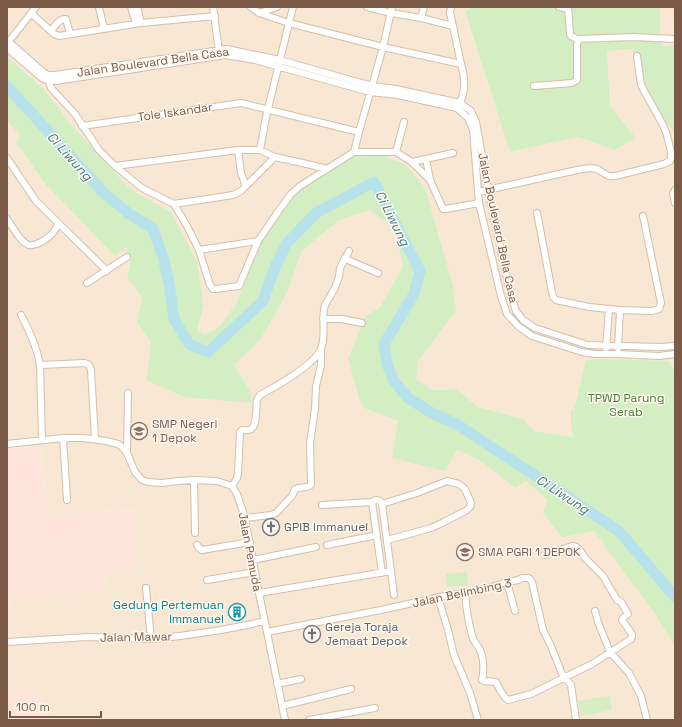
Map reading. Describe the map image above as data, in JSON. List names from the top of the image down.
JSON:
{
  "streets": {
    "street": [
      "Jalan Boulevard Bella Casa",
      "Tole Iskandar",
      "Jalan Pemuda",
      "Jalan Belimbing 3",
      "Jalan Mawar"
    ]
  },
  "crossings": [
    ["Jalan Pemuda", "Jalan Belimbing 3"],
    ["Jalan Pemuda", "Jalan Mawar"]
  ],
  "water": ["Ci Liwung"],
  "parks": ["TPWD Parung Serab"],
  "places": {
    "school or university": ["SMP Negeri 1 Depok", "SMA PGRI 1 DEPOK"],
    "church": ["GPIB Immanuel", "Gereja Toraja Jemaat Depok"],
    "building": ["Gedung Pertemuan Immanuel"]
  },
  "scale_bar": "100 m"
}
